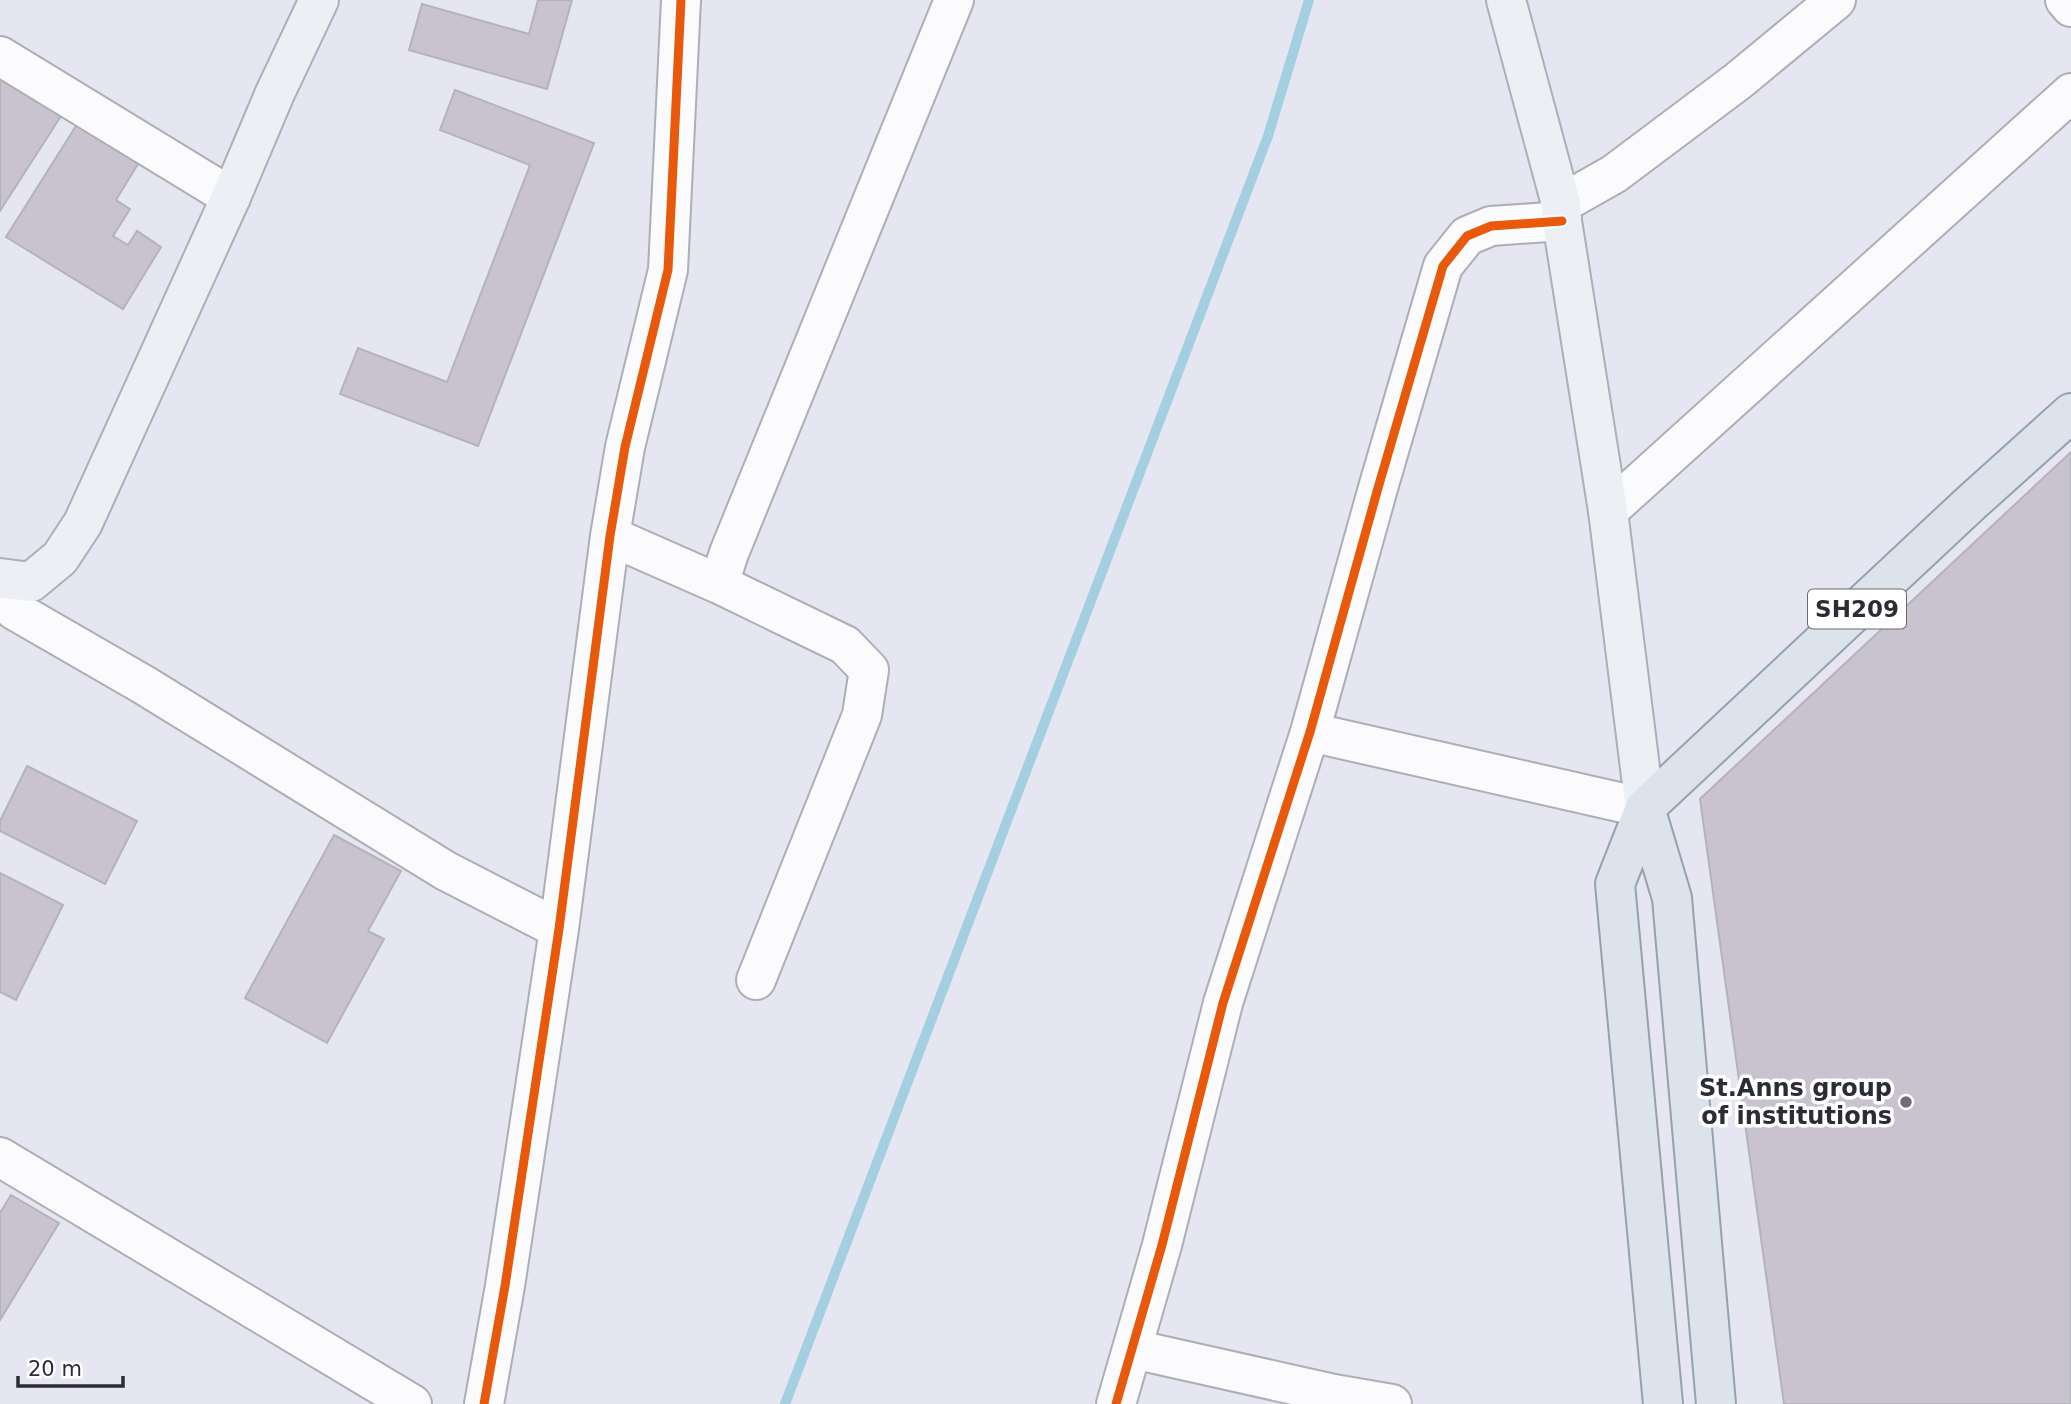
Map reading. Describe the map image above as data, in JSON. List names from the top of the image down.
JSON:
{
  "streets": {
    "main road": ["SH209"]
  },
  "places": ["St.Anns group of institutions"],
  "scale_bar": "20 m"
}
